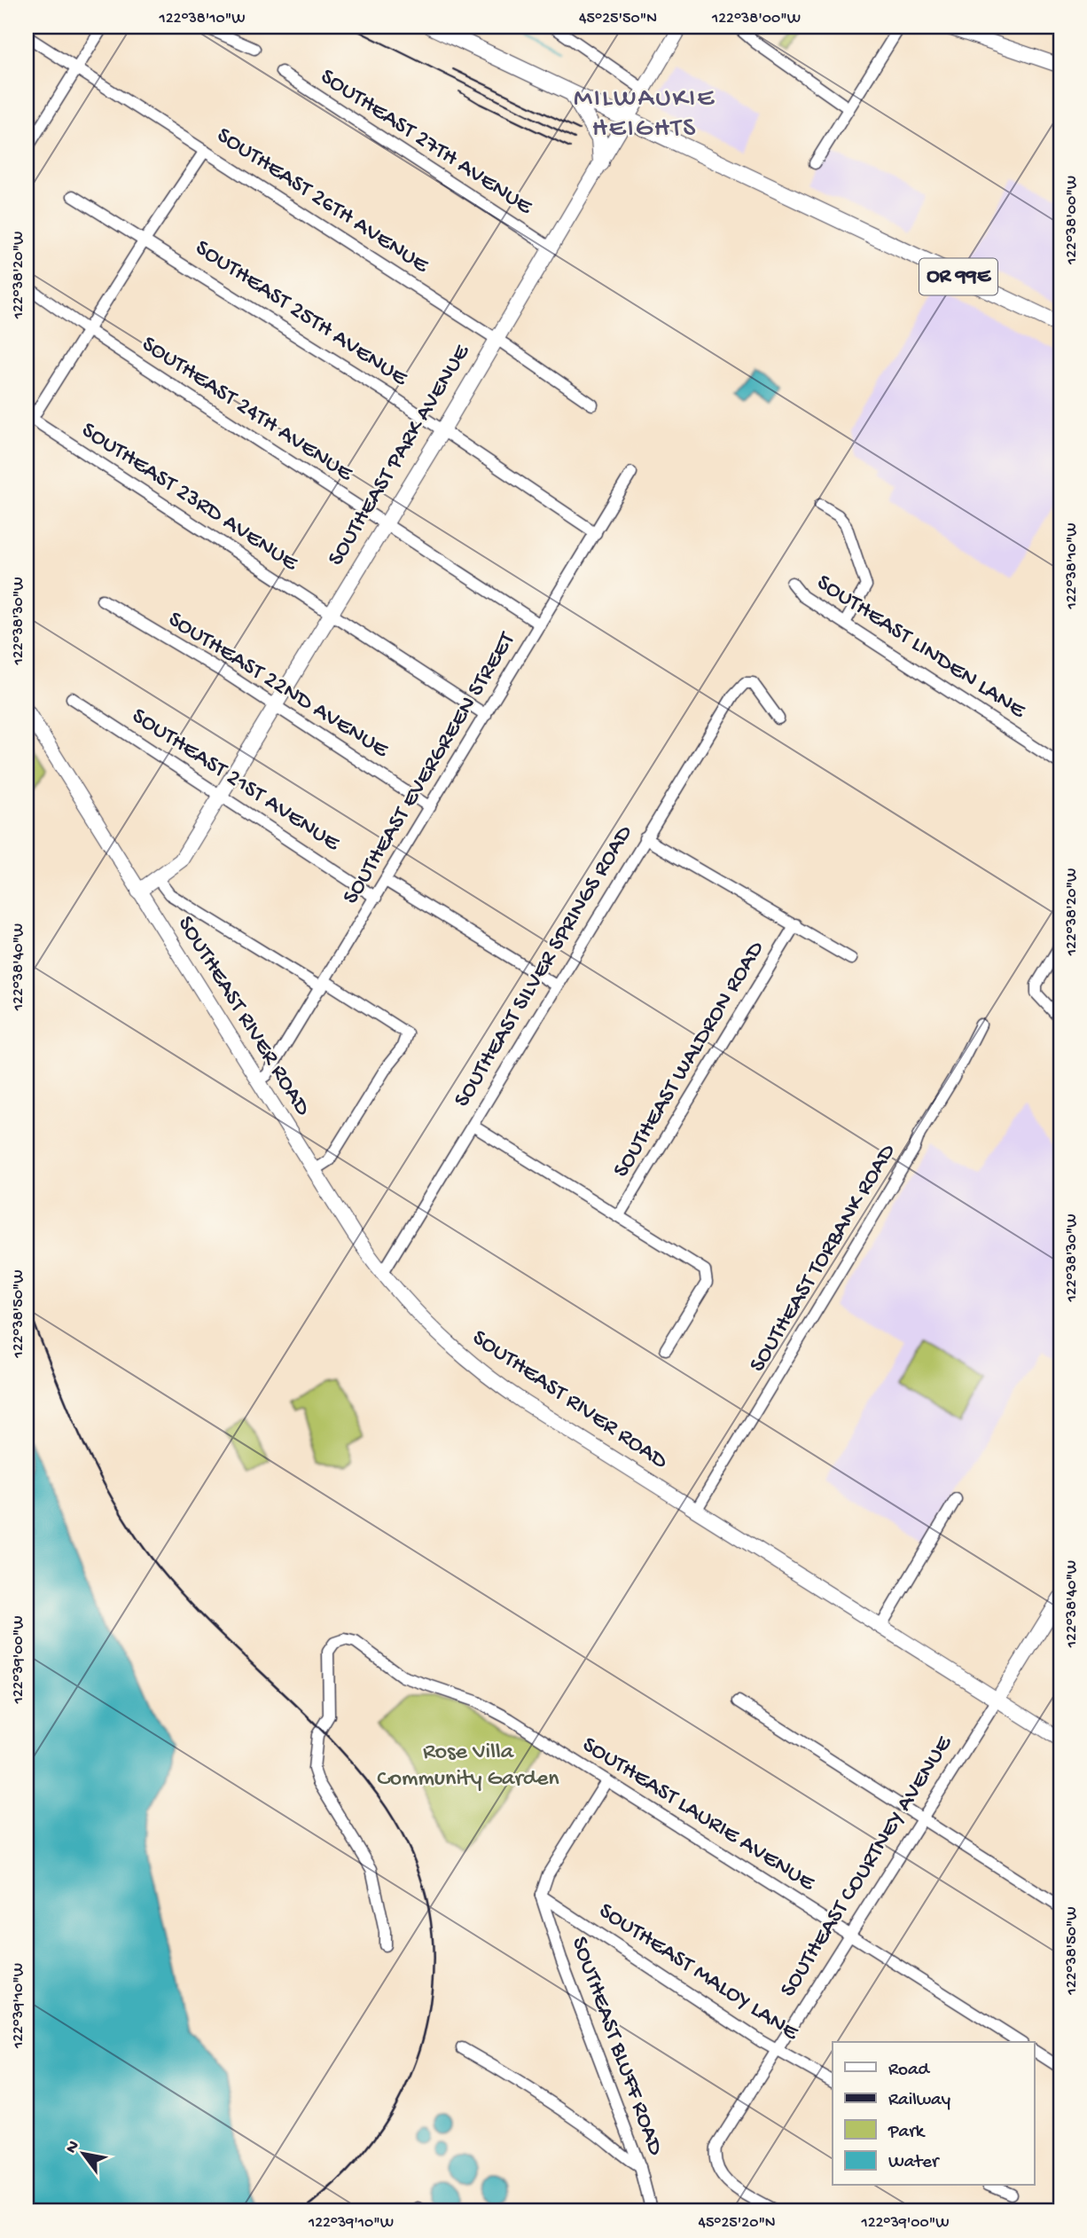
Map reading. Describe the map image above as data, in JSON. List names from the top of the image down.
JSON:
{
  "streets": {
    "main road": ["OR 99E"],
    "street": [
      "SOUTHEAST 27TH AVENUE",
      "SOUTHEAST 26TH AVENUE",
      "SOUTHEAST 25TH AVENUE",
      "SOUTHEAST 24TH AVENUE",
      "SOUTHEAST PARK AVENUE",
      "SOUTHEAST 23RD AVENUE",
      "SOUTHEAST LINDEN LANE",
      "SOUTHEAST 22ND AVENUE",
      "SOUTHEAST EVERGREEN STREET",
      "SOUTHEAST 21ST AVENUE",
      "SOUTHEAST SILVER SPRINGS ROAD",
      "SOUTHEAST RIVER ROAD",
      "SOUTHEAST WALDRON ROAD",
      "SOUTHEAST TORBANK ROAD",
      "SOUTHEAST LAURIE AVENUE",
      "SOUTHEAST COURTNEY AVENUE",
      "SOUTHEAST MALOY LANE",
      "SOUTHEAST BLUFF ROAD"
    ]
  },
  "crossings": [
    ["SOUTHEAST 27TH AVENUE", "SOUTHEAST PARK AVENUE"],
    ["SOUTHEAST 26TH AVENUE", "SOUTHEAST PARK AVENUE"],
    ["OR 99E", "SOUTHEAST PARK AVENUE"],
    ["SOUTHEAST 25TH AVENUE", "SOUTHEAST PARK AVENUE"],
    ["SOUTHEAST 25TH AVENUE", "SOUTHEAST EVERGREEN STREET"],
    ["SOUTHEAST 24TH AVENUE", "SOUTHEAST PARK AVENUE"],
    ["SOUTHEAST 24TH AVENUE", "SOUTHEAST EVERGREEN STREET"],
    ["SOUTHEAST PARK AVENUE", "SOUTHEAST 23RD AVENUE"],
    ["SOUTHEAST PARK AVENUE", "SOUTHEAST 22ND AVENUE"],
    ["SOUTHEAST PARK AVENUE", "SOUTHEAST 21ST AVENUE"],
    ["SOUTHEAST PARK AVENUE", "SOUTHEAST RIVER ROAD"],
    ["SOUTHEAST 23RD AVENUE", "SOUTHEAST EVERGREEN STREET"],
    ["SOUTHEAST 22ND AVENUE", "SOUTHEAST EVERGREEN STREET"],
    ["SOUTHEAST EVERGREEN STREET", "SOUTHEAST 21ST AVENUE"],
    ["SOUTHEAST EVERGREEN STREET", "SOUTHEAST RIVER ROAD"],
    ["SOUTHEAST SILVER SPRINGS ROAD", "SOUTHEAST RIVER ROAD"],
    ["SOUTHEAST RIVER ROAD", "SOUTHEAST TORBANK ROAD"],
    ["SOUTHEAST RIVER ROAD", "SOUTHEAST COURTNEY AVENUE"],
    ["SOUTHEAST LAURIE AVENUE", "SOUTHEAST COURTNEY AVENUE"],
    ["SOUTHEAST COURTNEY AVENUE", "SOUTHEAST MALOY LANE"],
    ["SOUTHEAST MALOY LANE", "SOUTHEAST BLUFF ROAD"]
  ],
  "districts": ["MILWAUKIE HEIGHTS"],
  "parks": ["Rose Villa Community Garden"],
  "legend": [
    "Road",
    "Railway",
    "Park",
    "Water"
  ],
  "north": "top left",
  "coordinates": [
    "122°38'10\"W",
    "45°25'50\"N",
    "122°38'00\"W",
    "122°38'20\"W",
    "122°38'30\"W",
    "122°38'40\"W",
    "122°38'50\"W",
    "122°39'00\"W",
    "122°39'10\"W",
    "45°25'20\"N"
  ]
}
